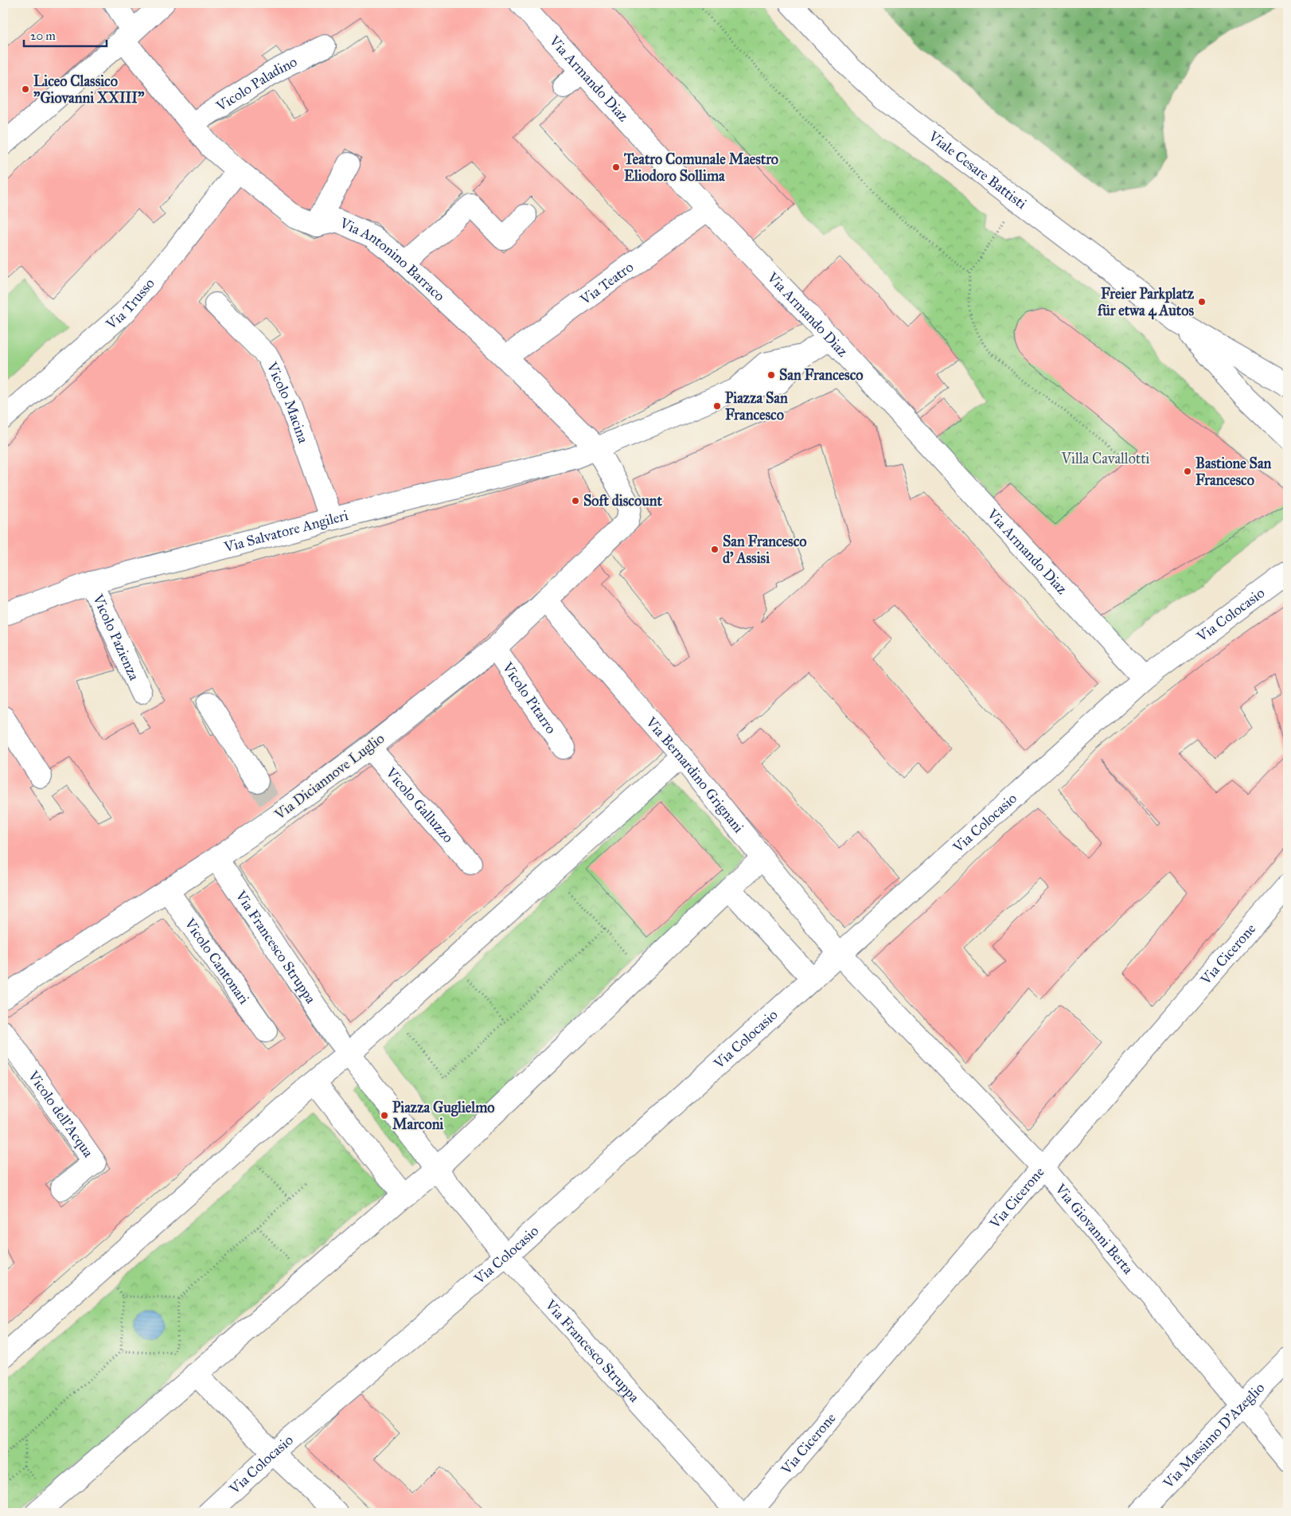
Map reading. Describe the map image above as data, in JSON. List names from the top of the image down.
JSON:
{
  "streets": {
    "street": [
      "Via Armando Diaz",
      "Vicolo Paladino",
      "Viale Cesare Battisti",
      "Via Antonino Barraco",
      "Via Teatro",
      "Via Trusso",
      "Vicolo Macina",
      "Via Salvatore Angileri",
      "Via Colocasio",
      "Vicolo Pazienza",
      "Vicolo Pitarro",
      "Via Bernardino Grignani",
      "Via Diciannove Luglio",
      "Vicolo Galluzzo",
      "Via Francesco Struppa",
      "Via Cicerone",
      "Vicolo Cantonari",
      "Vicolo dell'Acqua",
      "Via Giovanni Berta",
      "Via Massimo D'Azeglio"
    ]
  },
  "crossings": [
    ["Via Armando Diaz", "Via Teatro"],
    ["Via Armando Diaz", "Via Colocasio"],
    ["Vicolo Paladino", "Via Antonino Barraco"],
    ["Via Antonino Barraco", "Via Teatro"],
    ["Via Antonino Barraco", "Via Trusso"],
    ["Via Antonino Barraco", "Via Salvatore Angileri"],
    ["Via Antonino Barraco", "Via Diciannove Luglio"],
    ["Vicolo Macina", "Via Salvatore Angileri"],
    ["Via Salvatore Angileri", "Vicolo Pazienza"],
    ["Via Colocasio", "Via Bernardino Grignani"],
    ["Via Colocasio", "Via Francesco Struppa"],
    ["Via Colocasio", "Via Giovanni Berta"],
    ["Vicolo Pitarro", "Via Diciannove Luglio"],
    ["Via Bernardino Grignani", "Via Diciannove Luglio"],
    ["Via Bernardino Grignani", "Via Giovanni Berta"],
    ["Via Diciannove Luglio", "Vicolo Galluzzo"],
    ["Via Diciannove Luglio", "Via Francesco Struppa"],
    ["Via Diciannove Luglio", "Vicolo Cantonari"],
    ["Via Cicerone", "Via Giovanni Berta"],
    ["Via Giovanni Berta", "Via Massimo D'Azeglio"]
  ],
  "parks": ["Villa Cavallotti"],
  "places": [
    "Liceo Classico \"Giovanni XXIII\"",
    "Teatro Comunale Maestro Eliodoro Sollima",
    "Freier Parkplatz für etwa 4 Autos",
    "San Francesco",
    "Piazza San Francesco",
    "Bastione San Francesco",
    "Soft discount",
    "San Francesco d' Assisi",
    "Piazza Guglielmo Marconi"
  ],
  "scale_bar": "20 m"
}
